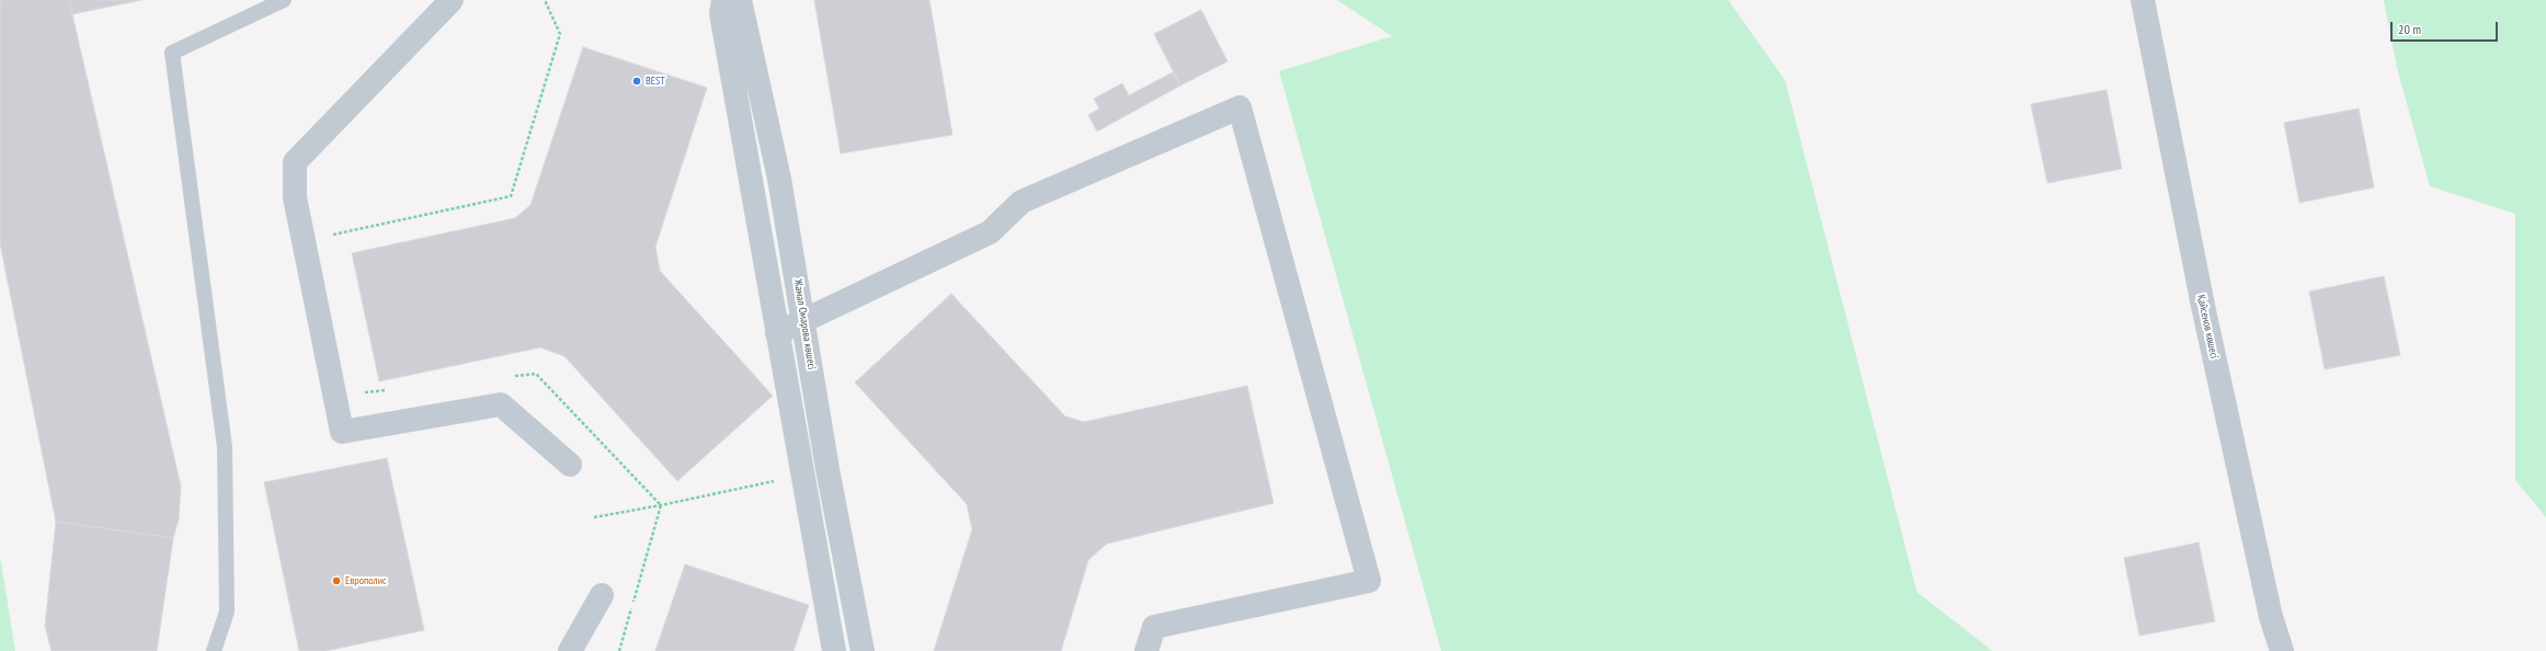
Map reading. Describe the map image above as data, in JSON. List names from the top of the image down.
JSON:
{
  "streets": {
    "street": ["Жамал Омарова көшесі", "Қайсенов көшесі"]
  },
  "places": ["BEST", "Европолис"],
  "scale_bar": "20 m"
}
